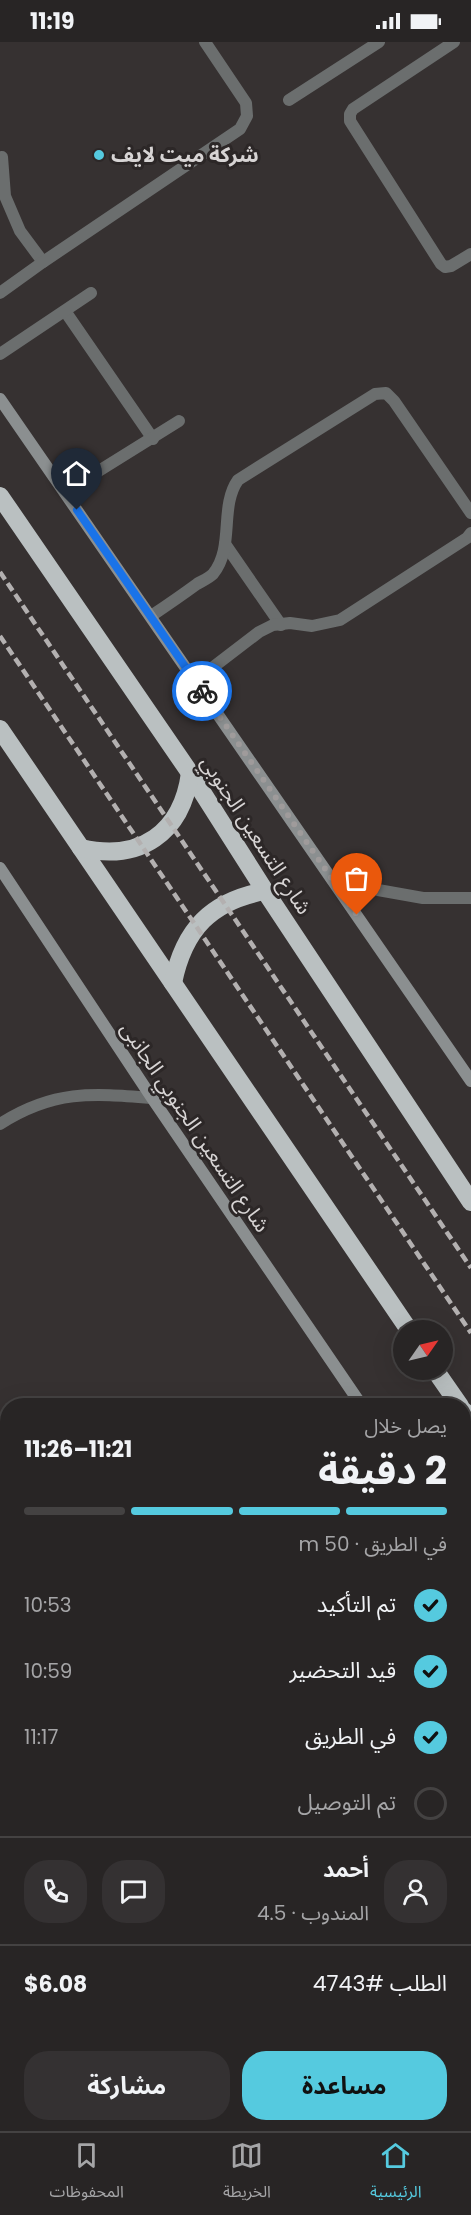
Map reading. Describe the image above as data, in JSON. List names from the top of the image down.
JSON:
{
  "streets": {
    "highway": ["شارع التسعين الجنوبي"],
    "street": ["شارع التسعين الجنوبي الجانبى"]
  },
  "places": ["شركة ميت لايف"],
  "north": "top right",
  "page": {
    "status": "11:19",
    "heading": ["2 دقيقة", "يصل خلال", "11:21–11:26"],
    "panel": [
      "أحمد",
      "المندوب · 4.5",
      "الطلب #4743",
      "$6.08"
    ],
    "bar": "في الطريق · 50 m",
    "list": [
      ["تم التأكيد", "10:53"],
      ["قيد التحضير", "10:59"],
      ["في الطريق", "11:17"],
      "تم التوصيل"
    ],
    "buttons": ["مساعدة", "مشاركة"],
    "tabs": ["الرئيسية", "الخريطة", "المحفوظات"]
  }
}
